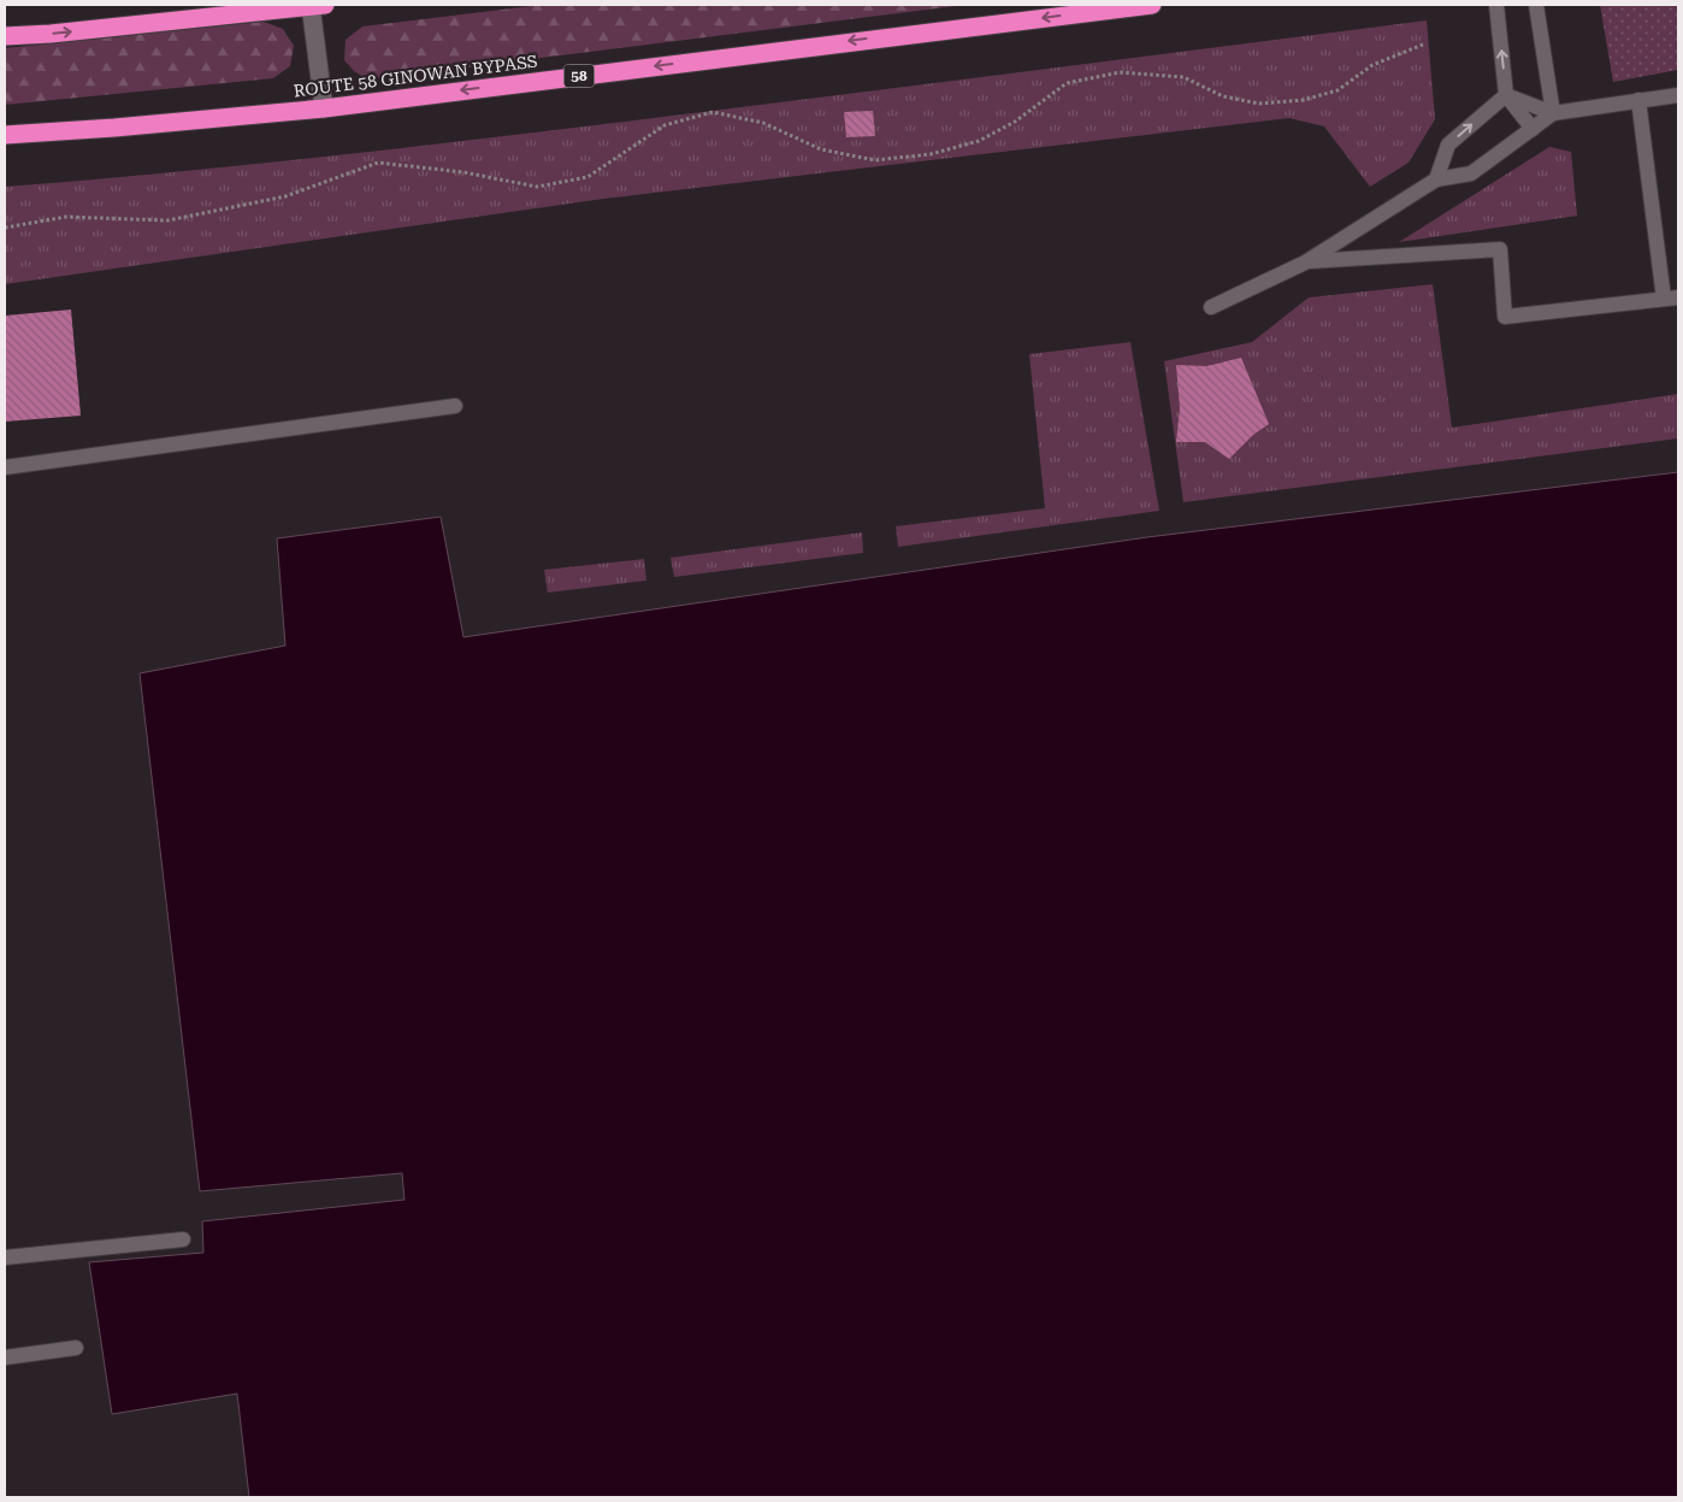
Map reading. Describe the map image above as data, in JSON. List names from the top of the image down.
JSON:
{
  "streets": {
    "highway": ["ROUTE 58 GINOWAN BYPASS", "58"]
  },
  "one_way": ["ROUTE 58 GINOWAN BYPASS"]
}
